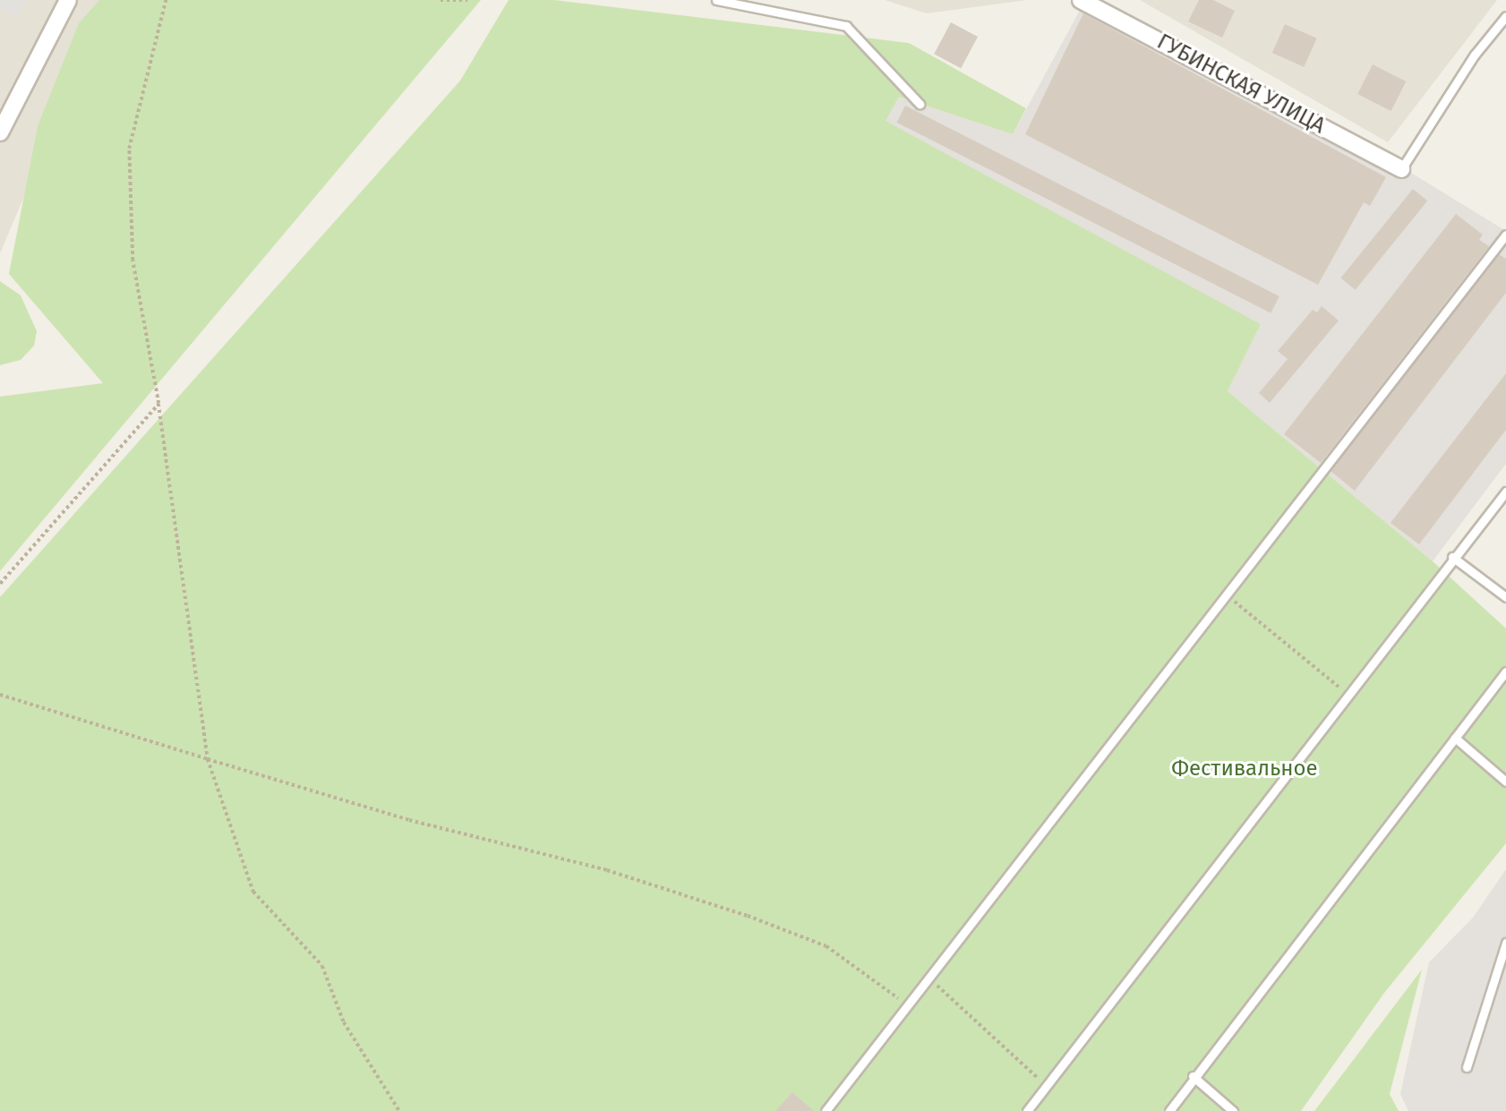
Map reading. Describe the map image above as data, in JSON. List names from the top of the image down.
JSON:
{
  "streets": {
    "street": ["ГУБИНСКАЯ УЛИЦА"]
  },
  "parks": ["Фестивальное"]
}
